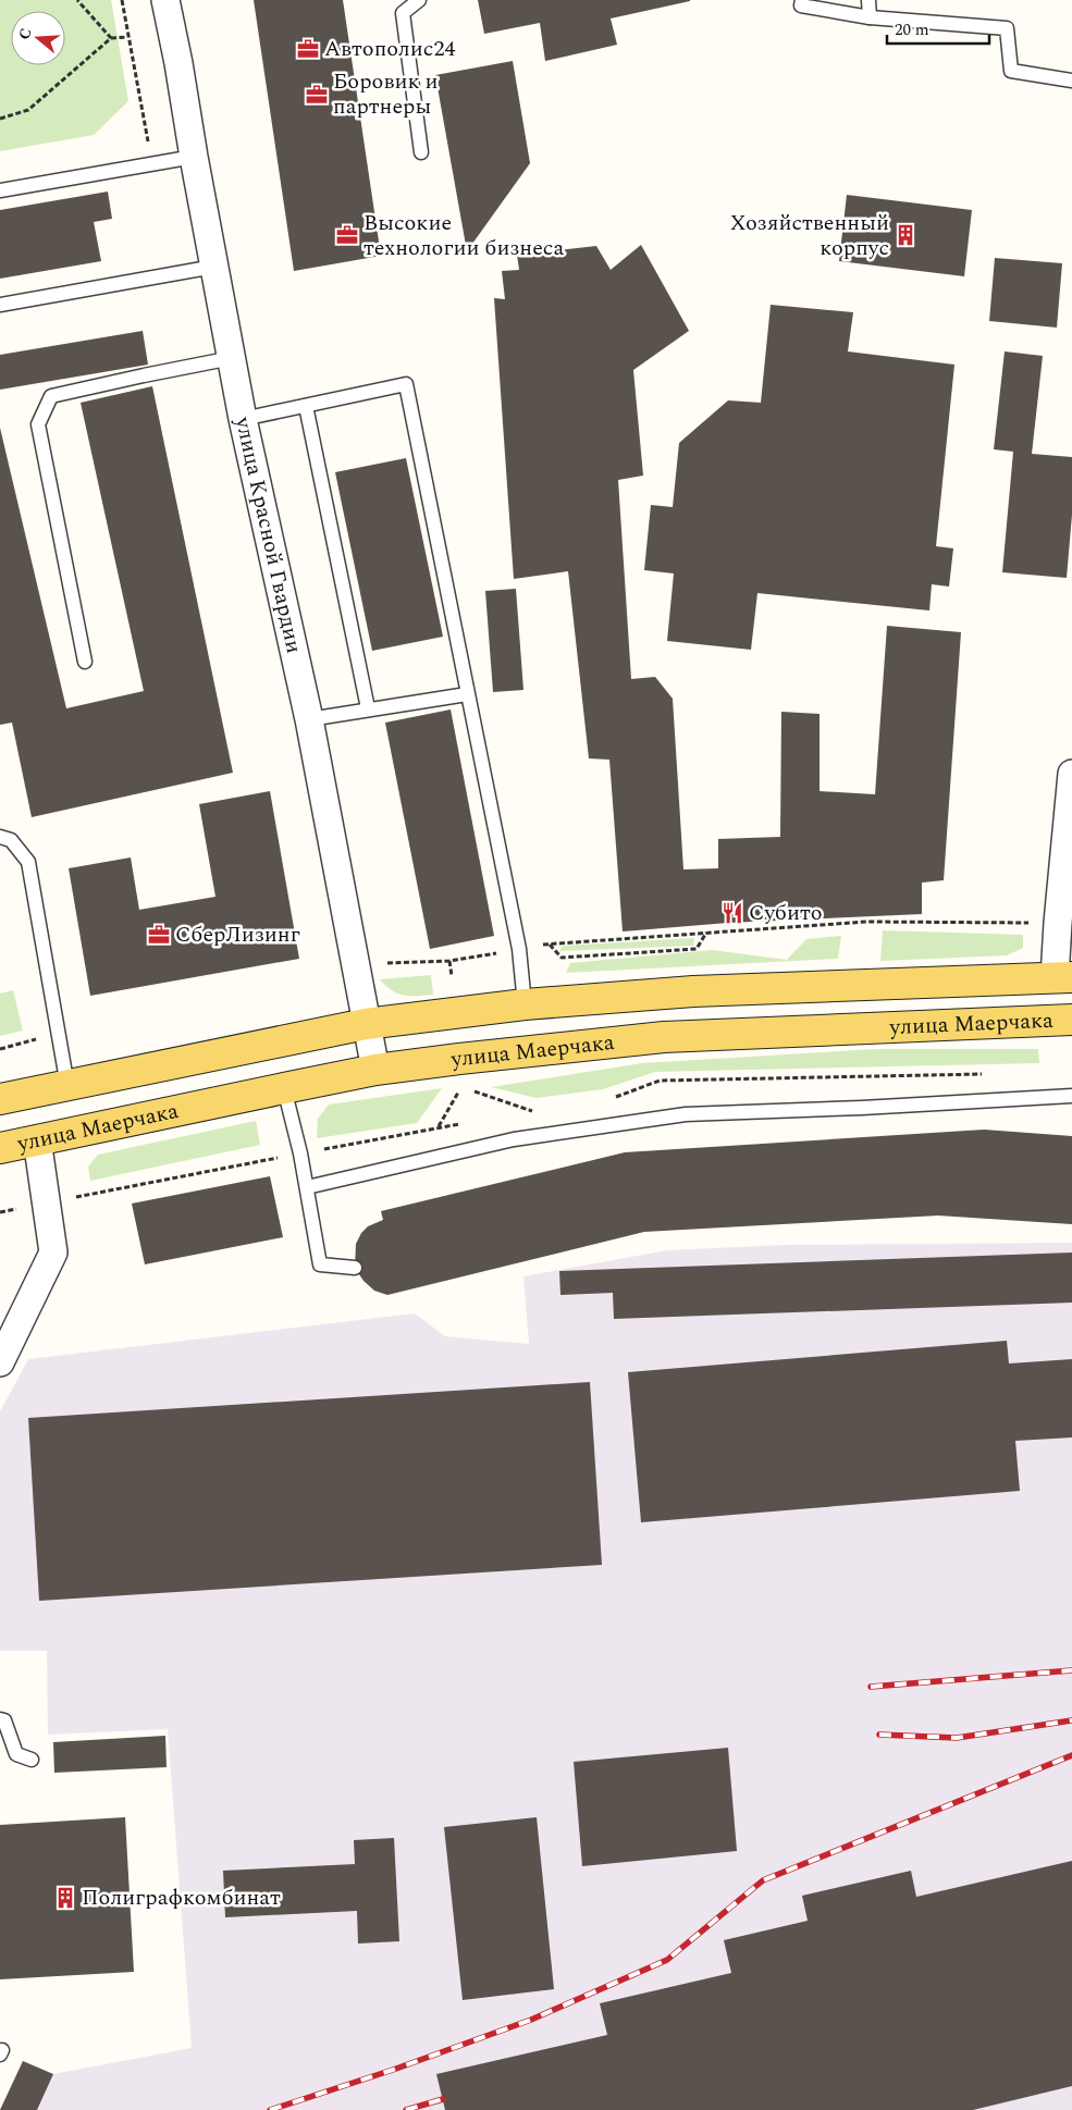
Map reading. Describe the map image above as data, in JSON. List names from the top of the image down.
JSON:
{
  "streets": {
    "main road": ["улица Маерчака"],
    "street": ["улица Красной Гвардии"]
  },
  "crossings": [
    ["улица Красной Гвардии", "улица Маерчака"]
  ],
  "places": {
    "office": [
      "Автополис24",
      "Боровик и партнеры",
      "Высокие технологии бизнеса",
      "СберЛизинг"
    ],
    "building": ["Хозяйственный корпус", "Полиграфкомбинат"],
    "restaurant": ["Субито"]
  },
  "scale_bar": "20 m",
  "north": "left"
}
